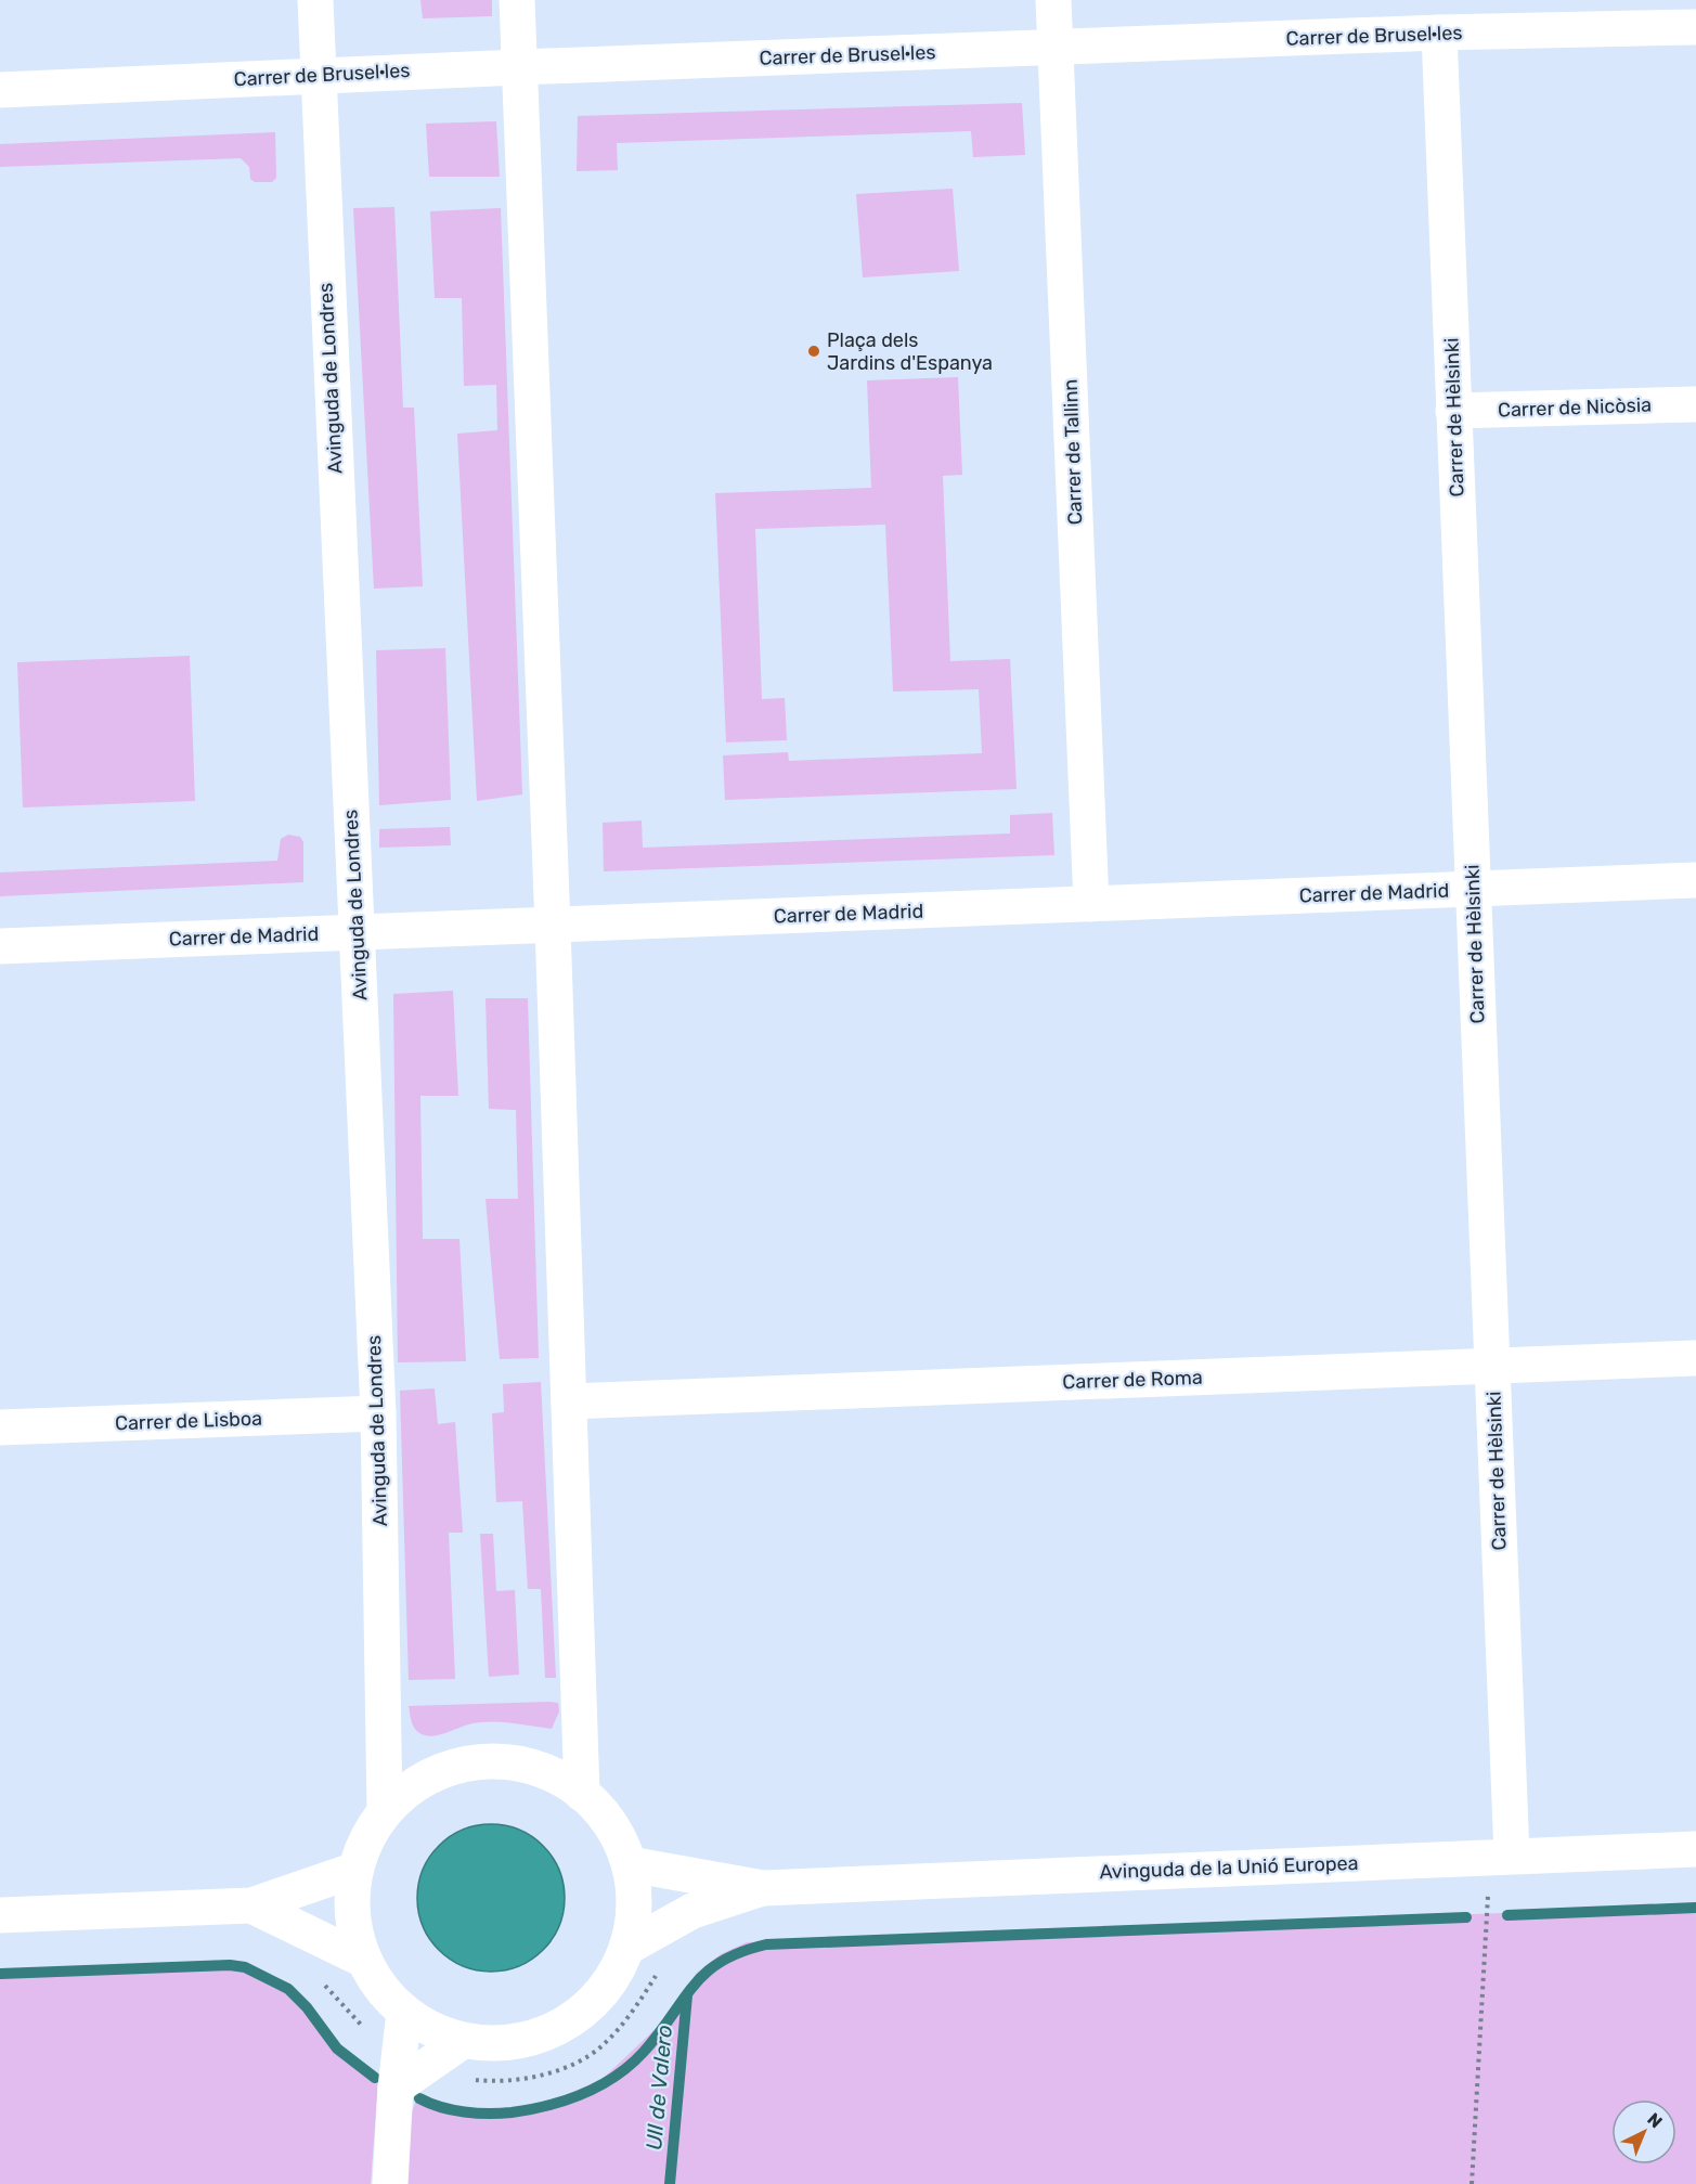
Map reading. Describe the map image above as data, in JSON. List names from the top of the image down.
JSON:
{
  "streets": {
    "street": [
      "Carrer de Brusel·les",
      "Avinguda de Londres",
      "Carrer de Nicòsia",
      "Carrer de Hèlsinki",
      "Carrer de Tallinn",
      "Carrer de Madrid",
      "Carrer de Roma",
      "Carrer de Lisboa",
      "Avinguda de la Unió Europea"
    ]
  },
  "crossings": [
    ["Carrer de Brusel·les", "Avinguda de Londres"],
    ["Carrer de Brusel·les", "Carrer de Hèlsinki"],
    ["Carrer de Brusel·les", "Carrer de Tallinn"],
    ["Avinguda de Londres", "Carrer de Madrid"],
    ["Avinguda de Londres", "Carrer de Lisboa"],
    ["Carrer de Nicòsia", "Carrer de Hèlsinki"],
    ["Carrer de Hèlsinki", "Carrer de Madrid"],
    ["Carrer de Hèlsinki", "Carrer de Roma"],
    ["Carrer de Hèlsinki", "Avinguda de la Unió Europea"],
    ["Carrer de Tallinn", "Carrer de Madrid"]
  ],
  "water": ["Ull de Valero"],
  "places": ["Plaça dels Jardins d'Espanya"],
  "north": "top right"
}
